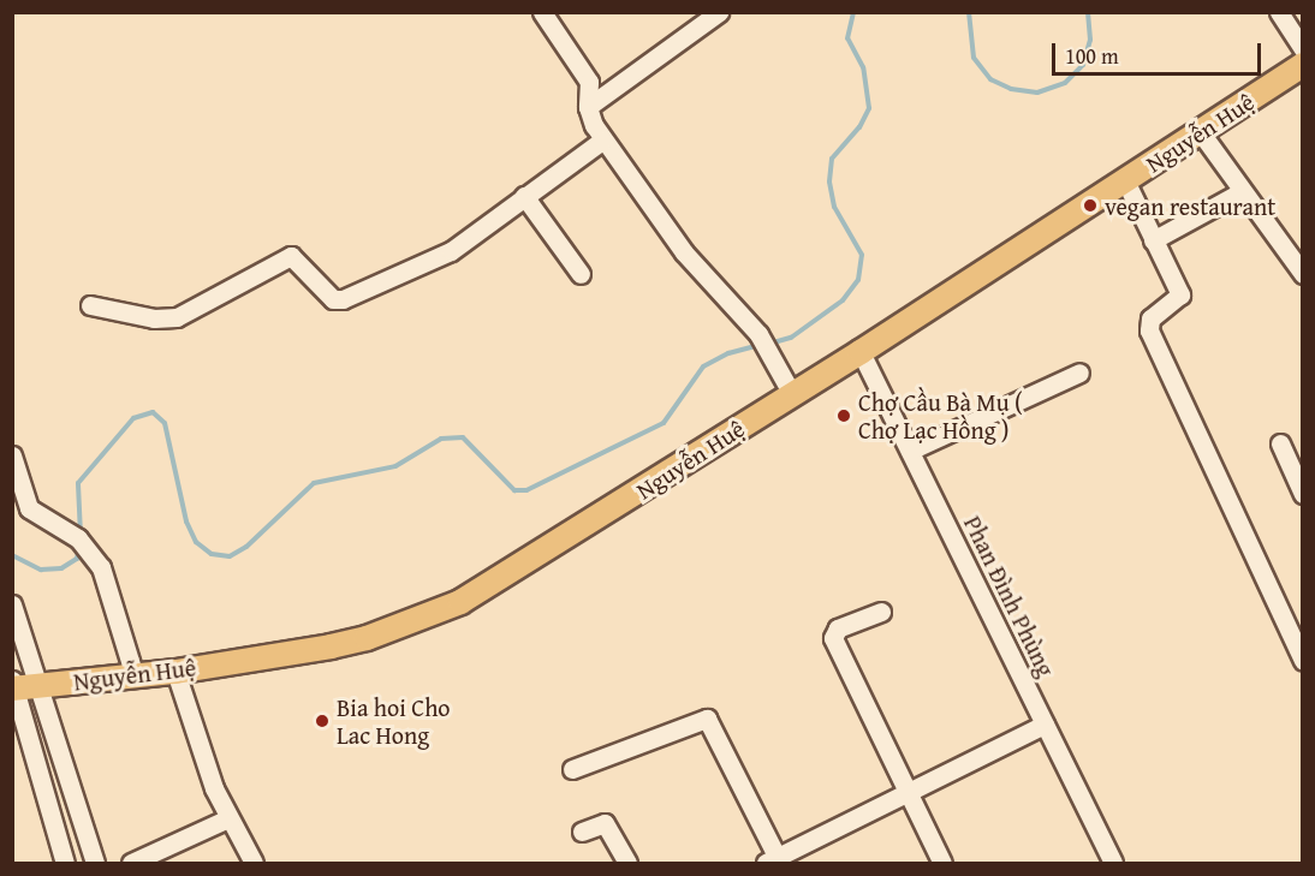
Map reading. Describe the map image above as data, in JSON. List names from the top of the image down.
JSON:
{
  "streets": {
    "main road": ["Nguyễn Huệ"],
    "street": ["Phan Đình Phùng"]
  },
  "crossings": [
    ["Nguyễn Huệ", "Phan Đình Phùng"]
  ],
  "places": ["vegan restaurant", "Chợ Cầu Bà Mụ ( Chợ Lạc Hồng )", "Bia hoi Cho Lac Hong"],
  "scale_bar": "100 m"
}
